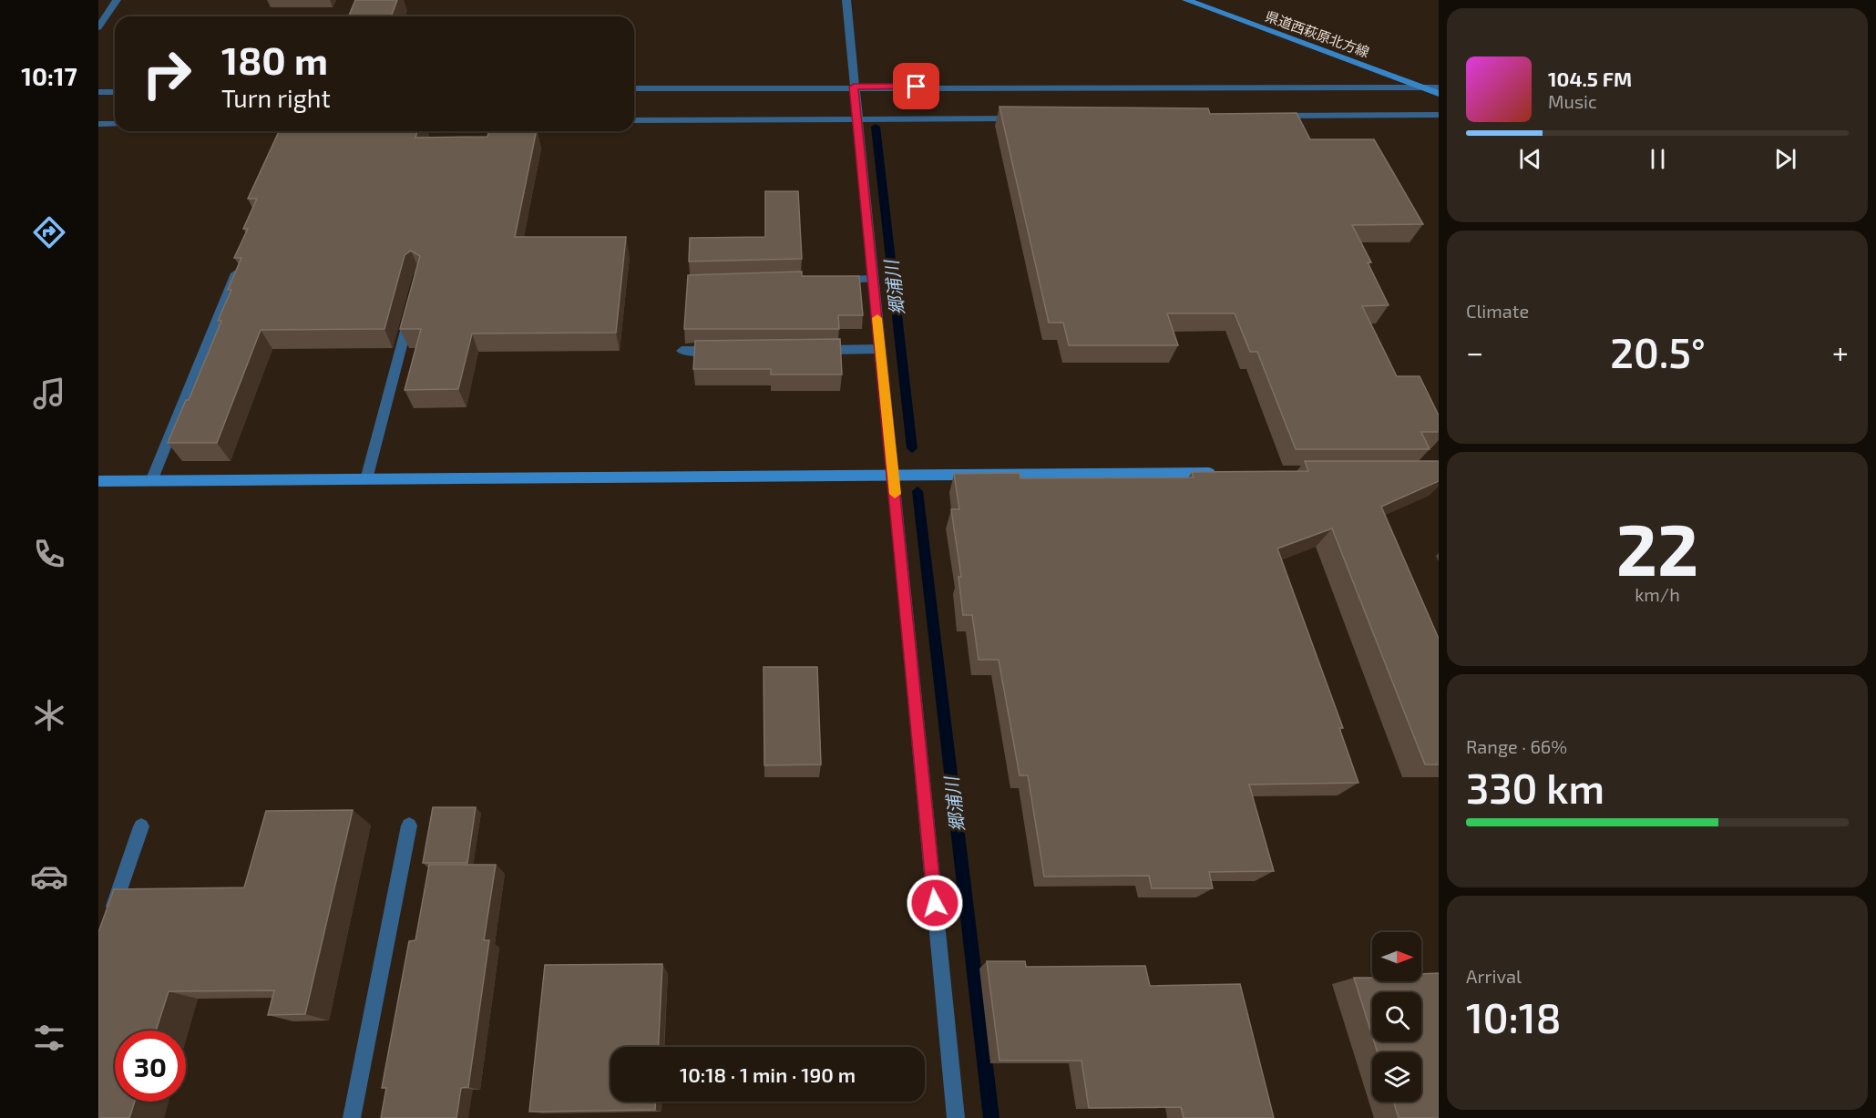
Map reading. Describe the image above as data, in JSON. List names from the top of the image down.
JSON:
{
  "streets": {
    "street": ["県道西萩原北方線"]
  },
  "water": ["郷浦川"],
  "north": "right",
  "page": {
    "tabs": "10:17",
    "turn": ["180 m", "Turn right"],
    "song": ["104.5 FM", "Music"],
    "tile": [
      "Climate",
      ["22", "km/h"],
      ["Range · 66%", "330 km"],
      ["Arrival", "10:18"]
    ],
    "heat": ["−", "20.5°", "+"],
    "limit": "30",
    "trip": "10:18 · 1 min · 190 m"
  }
}
